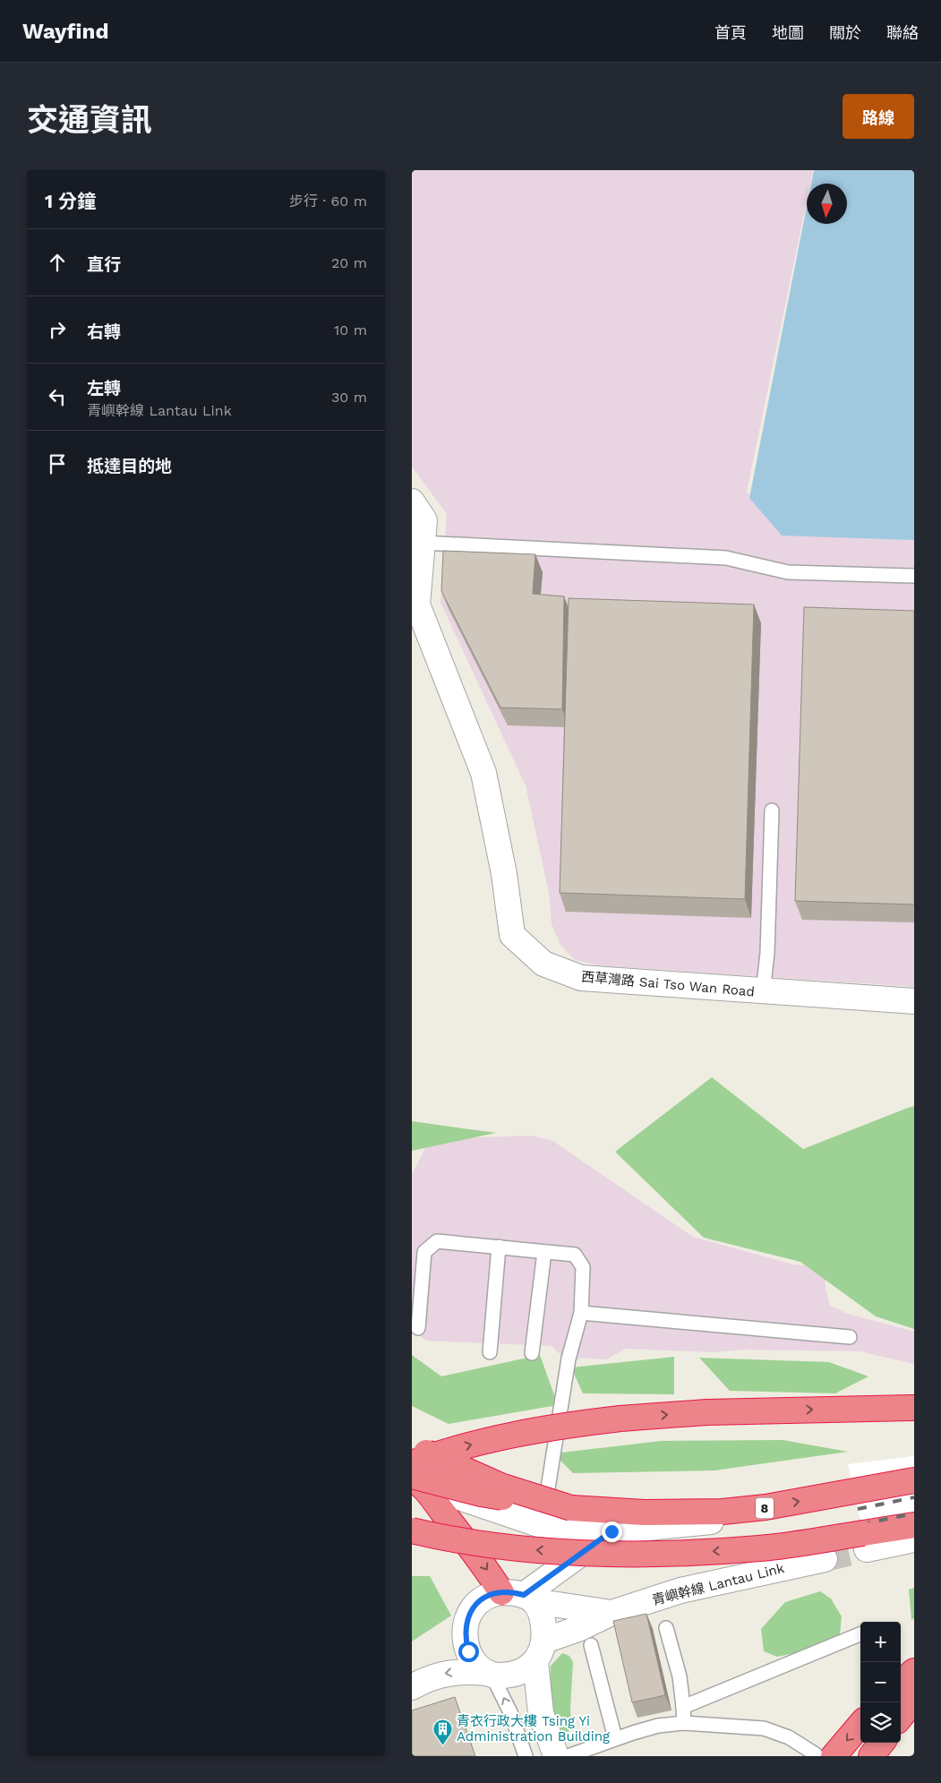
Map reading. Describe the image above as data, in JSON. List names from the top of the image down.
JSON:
{
  "streets": {
    "highway": ["8"],
    "street": ["西草灣路 Sai Tso Wan Road", "青嶼幹線 Lantau Link"]
  },
  "places": {
    "building": ["青衣行政大樓 Tsing Yi Administration Building"]
  },
  "north": "bottom",
  "page": {
    "header": "Wayfind",
    "nav": [
      "首頁",
      "地圖",
      "關於",
      "聯絡"
    ],
    "title": "交通資訊",
    "buttons": "路線",
    "heading": ["1 分鐘", "步行 · 60 m"],
    "list": [
      ["直行", "20 m"],
      ["右轉", "10 m"],
      ["左轉", "青嶼幹線 Lantau Link", "30 m"],
      "抵達目的地"
    ],
    "map_buttons": ["+", "−"]
  }
}
